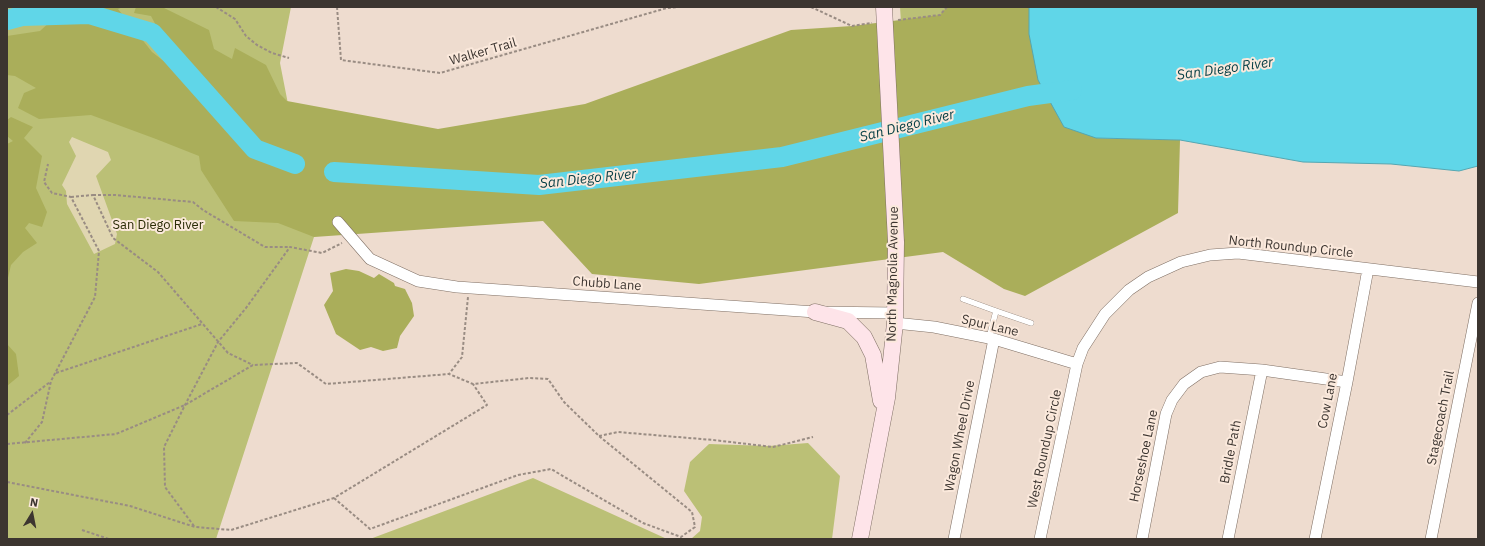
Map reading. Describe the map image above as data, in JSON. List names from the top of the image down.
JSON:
{
  "streets": {
    "main road": ["North Magnolia Avenue"],
    "street": [
      "North Roundup Circle",
      "Chubb Lane",
      "Spur Lane",
      "Cow Lane",
      "Stagecoach Trail",
      "Wagon Wheel Drive",
      "West Roundup Circle",
      "Bridle Path",
      "Horseshoe Lane"
    ],
    "path": ["Walker Trail"]
  },
  "crossings": [
    ["North Roundup Circle", "Spur Lane"],
    ["North Roundup Circle", "Cow Lane"],
    ["North Roundup Circle", "West Roundup Circle"],
    ["North Magnolia Avenue", "Chubb Lane"],
    ["North Magnolia Avenue", "Spur Lane"],
    ["Chubb Lane", "Spur Lane"],
    ["Spur Lane", "Wagon Wheel Drive"],
    ["Spur Lane", "West Roundup Circle"],
    ["Cow Lane", "Horseshoe Lane"],
    ["Bridle Path", "Horseshoe Lane"]
  ],
  "water": ["San Diego River"],
  "parks": ["San Diego River"],
  "north": "top"
}
